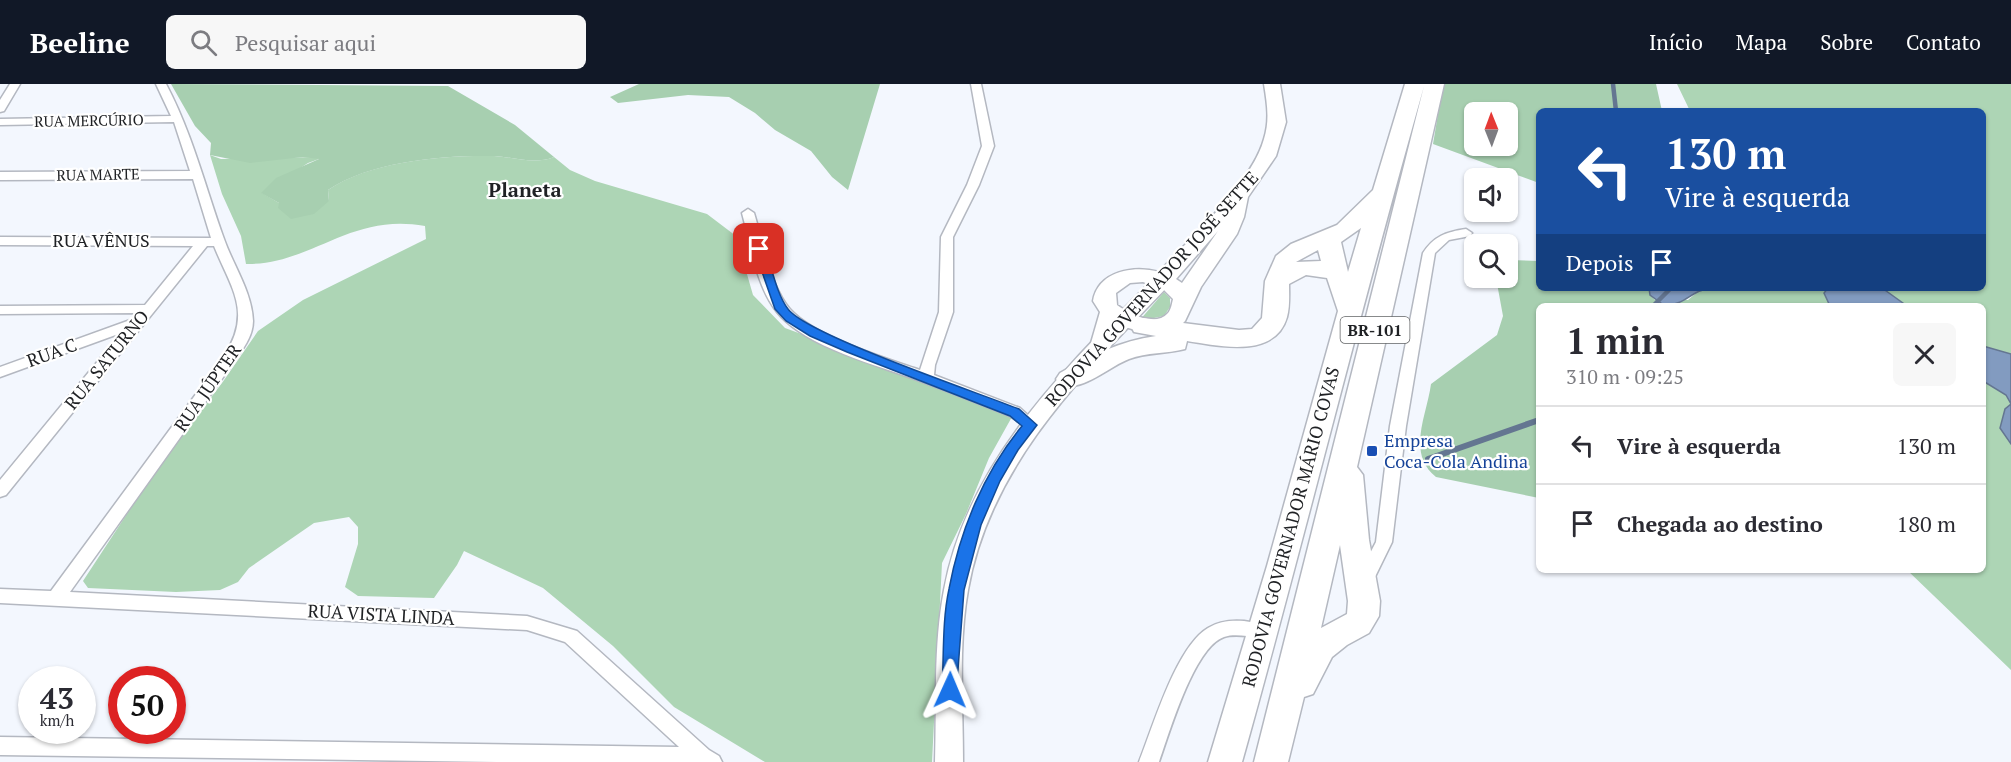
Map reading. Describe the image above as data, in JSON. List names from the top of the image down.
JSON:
{
  "streets": {
    "highway": ["BR-101", "RODOVIA GOVERNADOR MÁRIO COVAS"],
    "main road": ["RODOVIA GOVERNADOR JOSÉ SETTE"],
    "street": [
      "RUA MERCÚRIO",
      "RUA MARTE",
      "RUA VÊNUS",
      "RUA C",
      "RUA SATURNO",
      "RUA JÚPTER",
      "RUA VISTA LINDA"
    ]
  },
  "crossings": [
    ["RUA MERCÚRIO", "RUA JÚPTER"],
    ["RUA MARTE", "RUA JÚPTER"],
    ["RUA VÊNUS", "RUA SATURNO"],
    ["RUA C", "RUA SATURNO"],
    ["RUA JÚPTER", "RUA VISTA LINDA"]
  ],
  "districts": ["Planeta"],
  "places": {
    "transit": ["Empresa Coca-Cola Andina"]
  },
  "north": "top",
  "page": {
    "header": "Beeline",
    "search": "Pesquisar aqui",
    "nav": [
      "Início",
      "Mapa",
      "Sobre",
      "Contato"
    ],
    "turn": ["130 m", "Vire à esquerda"],
    "then": "Depois",
    "heading": ["1 min", "310 m · 09:25"],
    "list": [
      {
        "name": "Vire à esquerda",
        "value": "130 m"
      },
      {
        "name": "Chegada ao destino",
        "value": "180 m"
      }
    ],
    "speed": "43 km/h",
    "limit": "50"
  }
}
